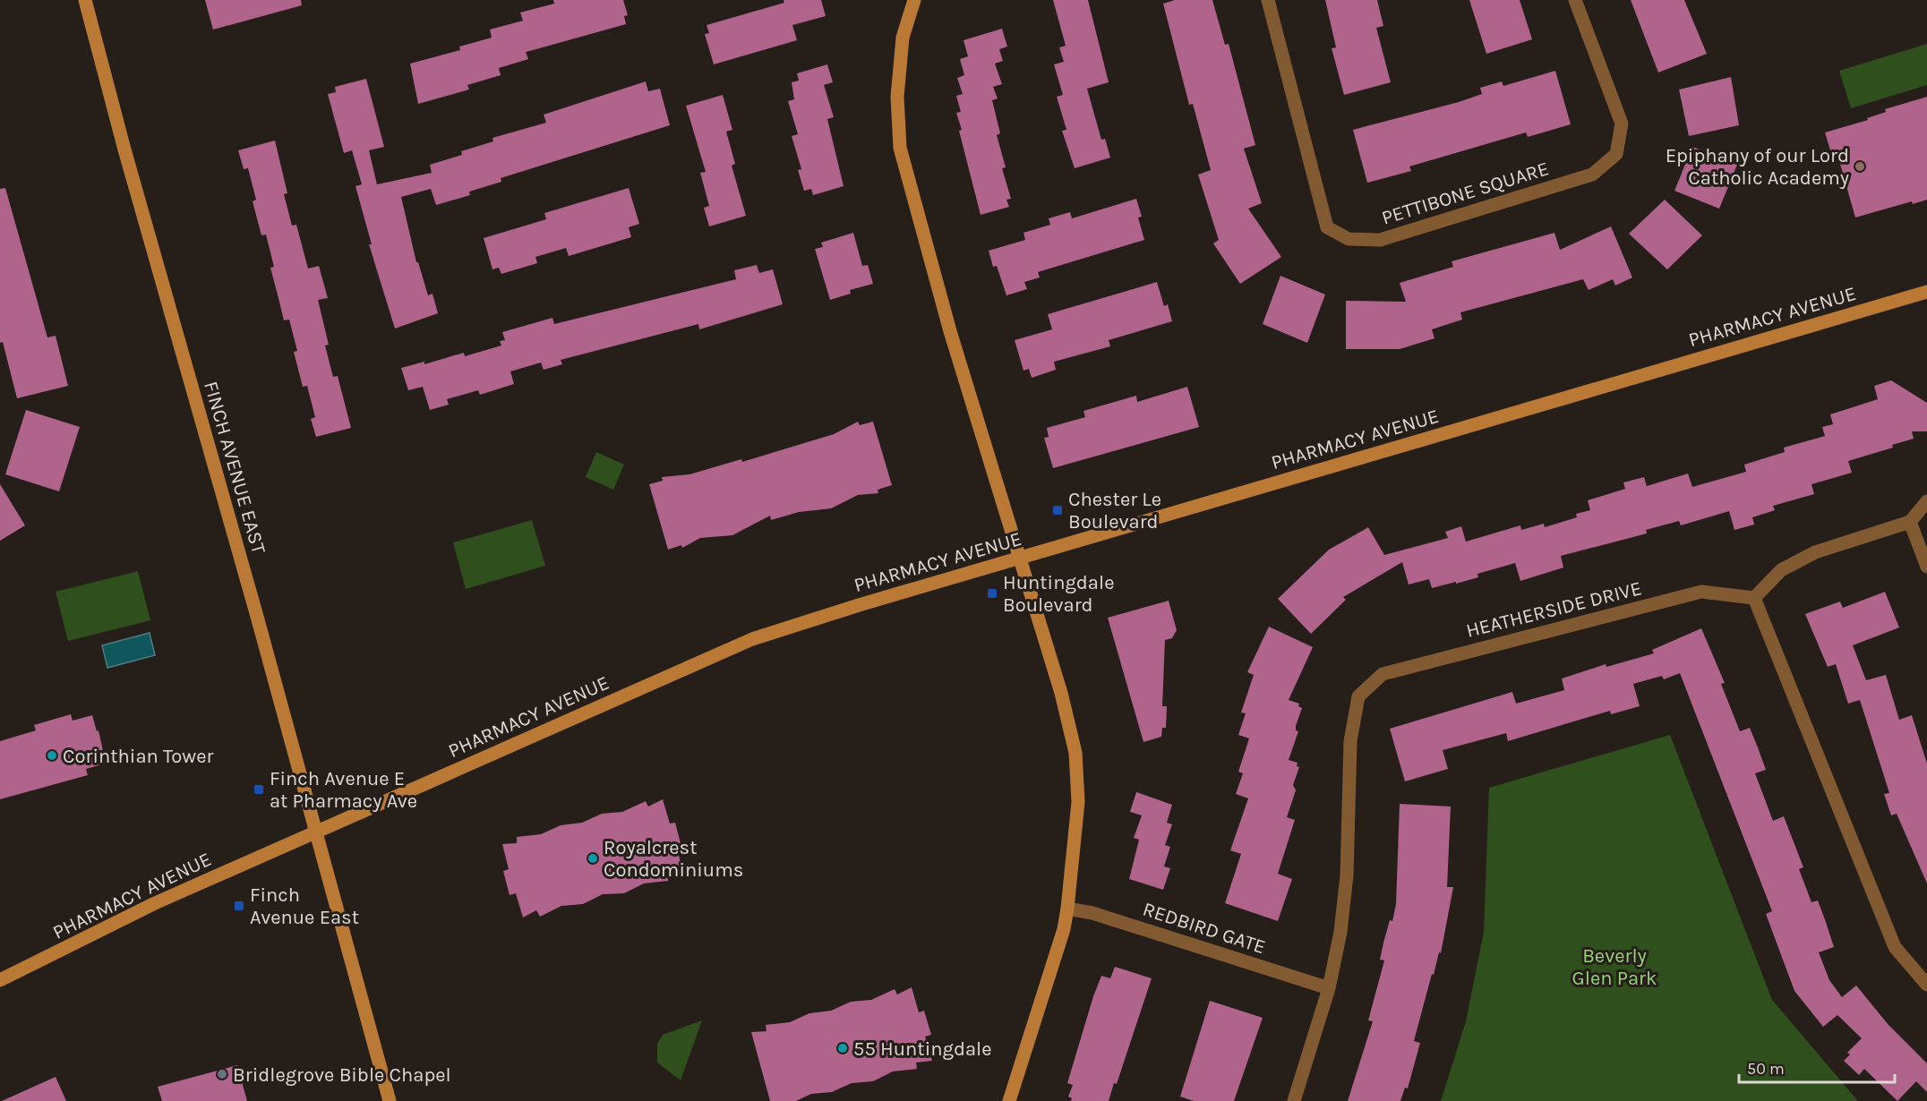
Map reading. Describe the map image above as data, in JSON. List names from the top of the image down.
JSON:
{
  "streets": {
    "street": [
      "PETTIBONE SQUARE",
      "PHARMACY AVENUE",
      "FINCH AVENUE EAST",
      "HEATHERSIDE DRIVE",
      "REDBIRD GATE"
    ]
  },
  "crossings": [
    ["PHARMACY AVENUE", "FINCH AVENUE EAST"],
    ["HEATHERSIDE DRIVE", "REDBIRD GATE"]
  ],
  "parks": ["Beverly Glen Park"],
  "places": {
    "other": [
      "Epiphany of our Lord Catholic Academy",
      "Corinthian Tower",
      "Royalcrest Condominiums",
      "55 Huntingdale",
      "Bridlegrove Bible Chapel"
    ],
    "transit": [
      "Chester Le Boulevard",
      "Huntingdale Boulevard",
      "Finch Avenue E at Pharmacy Ave",
      "Finch Avenue East"
    ]
  },
  "scale_bar": "50 m"
}
